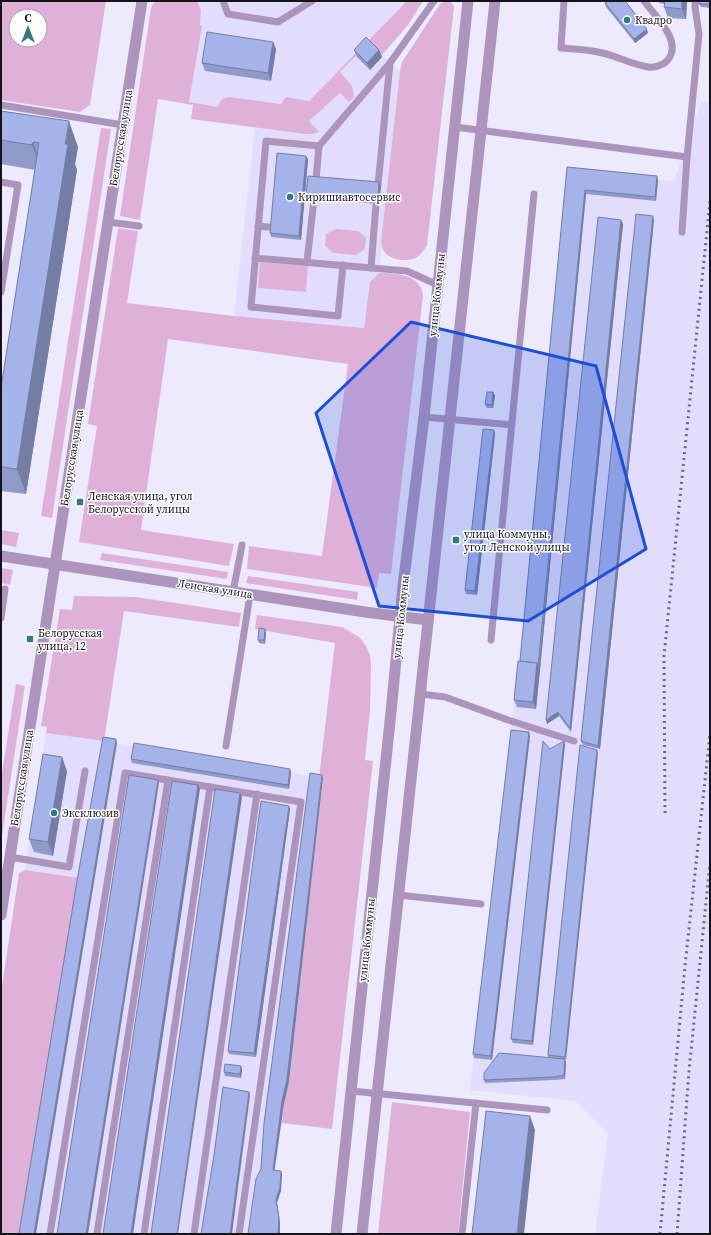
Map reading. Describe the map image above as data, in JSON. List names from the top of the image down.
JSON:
{
  "streets": {
    "street": ["Белорусская улица", "улица Коммуны", "Ленская улица"]
  },
  "crossings": [
    ["Белорусская улица", "Ленская улица"],
    ["улица Коммуны", "Ленская улица"]
  ],
  "places": {
    "other": ["Квадро", "Киришиавтосервис", "Эксклюзив"],
    "transit": ["Ленская улица, угол Белорусской улицы", "улица Коммуны, угол Ленской улицы", "Белорусская улица, 12"]
  },
  "north": "top"
}
